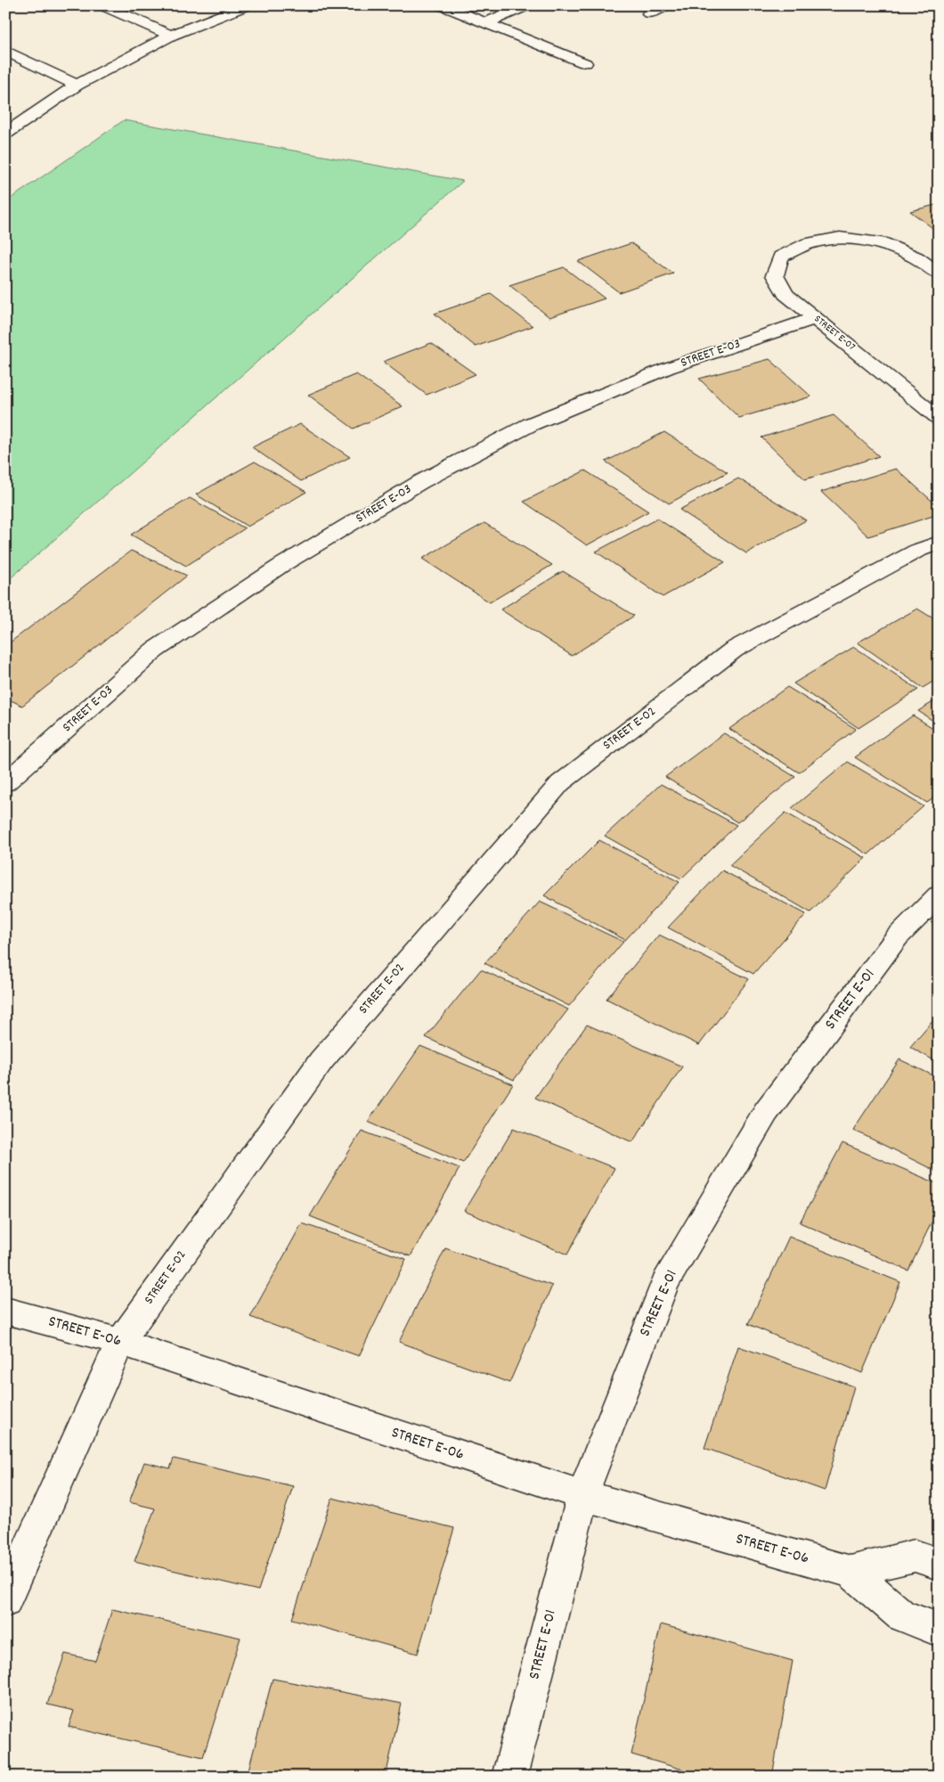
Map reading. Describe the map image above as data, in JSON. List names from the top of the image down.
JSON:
{
  "streets": {
    "street": [
      "STREET E-07",
      "STREET E-03",
      "STREET E-02",
      "STREET E-01",
      "STREET E-06"
    ]
  },
  "crossings": [
    ["STREET E-07", "STREET E-03"],
    ["STREET E-02", "STREET E-06"],
    ["STREET E-01", "STREET E-06"]
  ]
}
